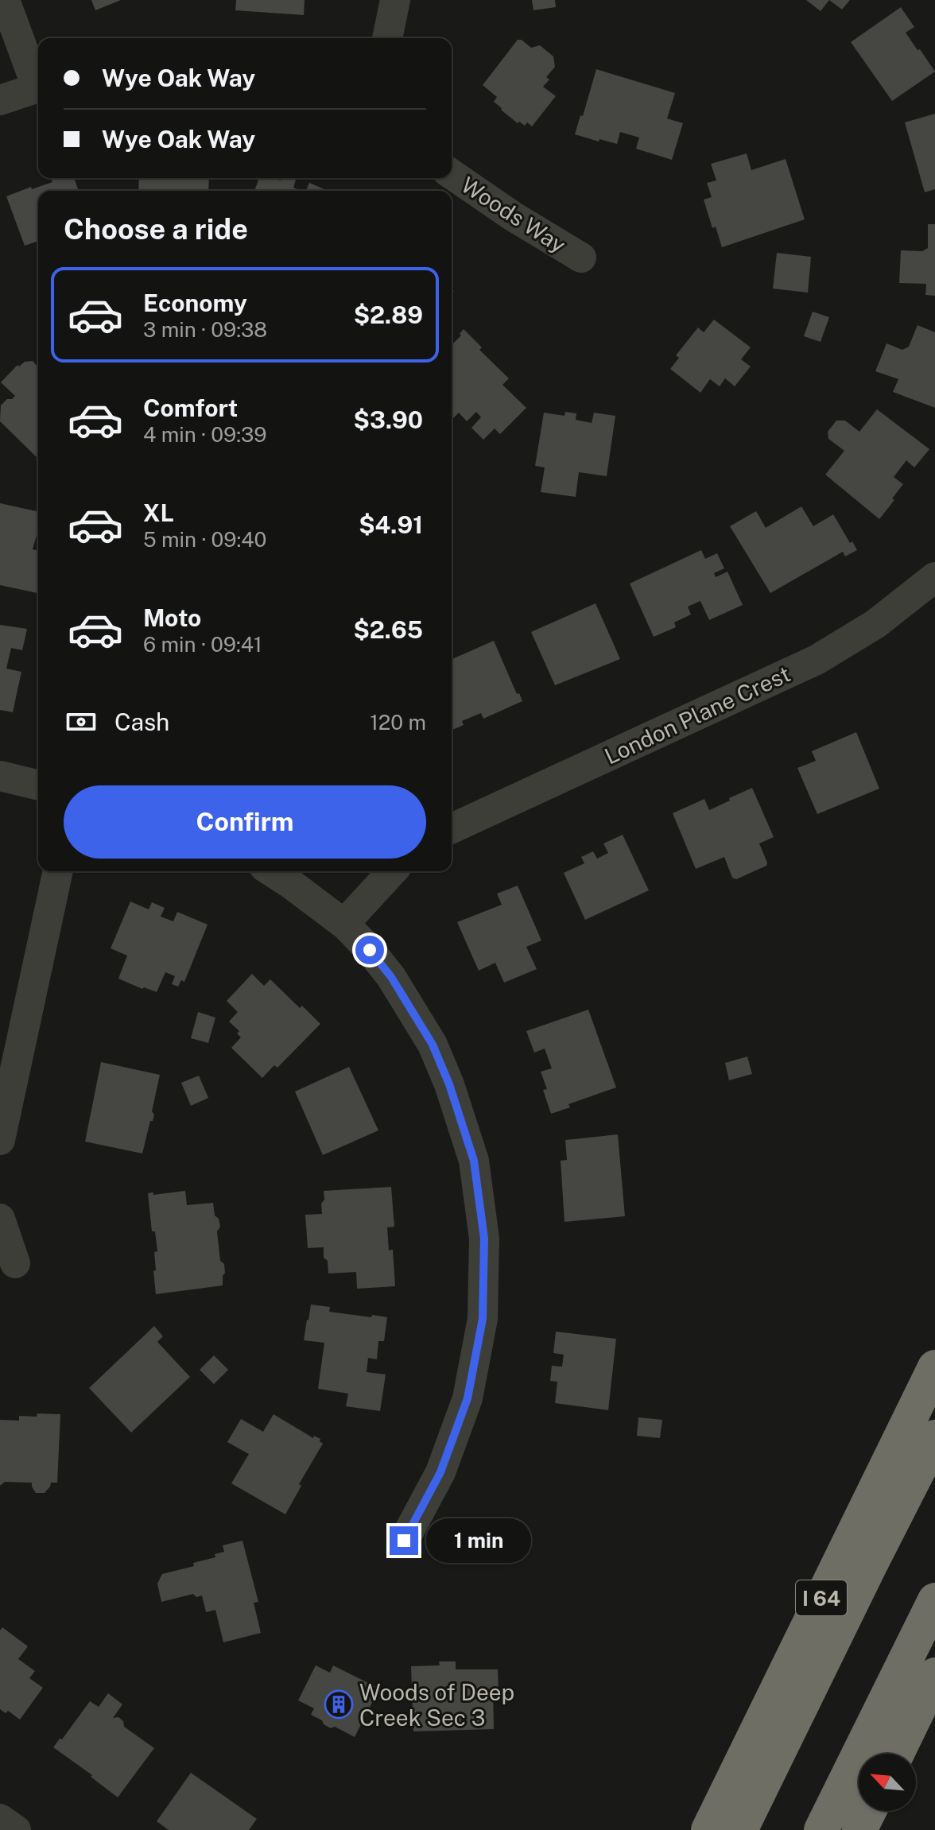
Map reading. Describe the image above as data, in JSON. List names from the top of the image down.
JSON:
{
  "streets": {
    "highway": ["I 64"],
    "street": ["Woods Way", "London Plane Crest"]
  },
  "places": {
    "building": ["Woods of Deep Creek Sec 3"]
  },
  "north": "top left",
  "page": {
    "banner": ["Wye Oak Way", "Wye Oak Way"],
    "heading": "Choose a ride",
    "list": [
      {
        "name": "Economy",
        "note": "3 min · 09:38",
        "value": "$2.89"
      },
      {
        "name": "Comfort",
        "note": "4 min · 09:39",
        "value": "$3.90"
      },
      {
        "name": "XL",
        "note": "5 min · 09:40",
        "value": "$4.91"
      },
      {
        "name": "Moto",
        "note": "6 min · 09:41",
        "value": "$2.65"
      }
    ],
    "pay": ["Cash", "120 m"],
    "buttons": "Confirm",
    "bubble": "1 min"
  }
}
